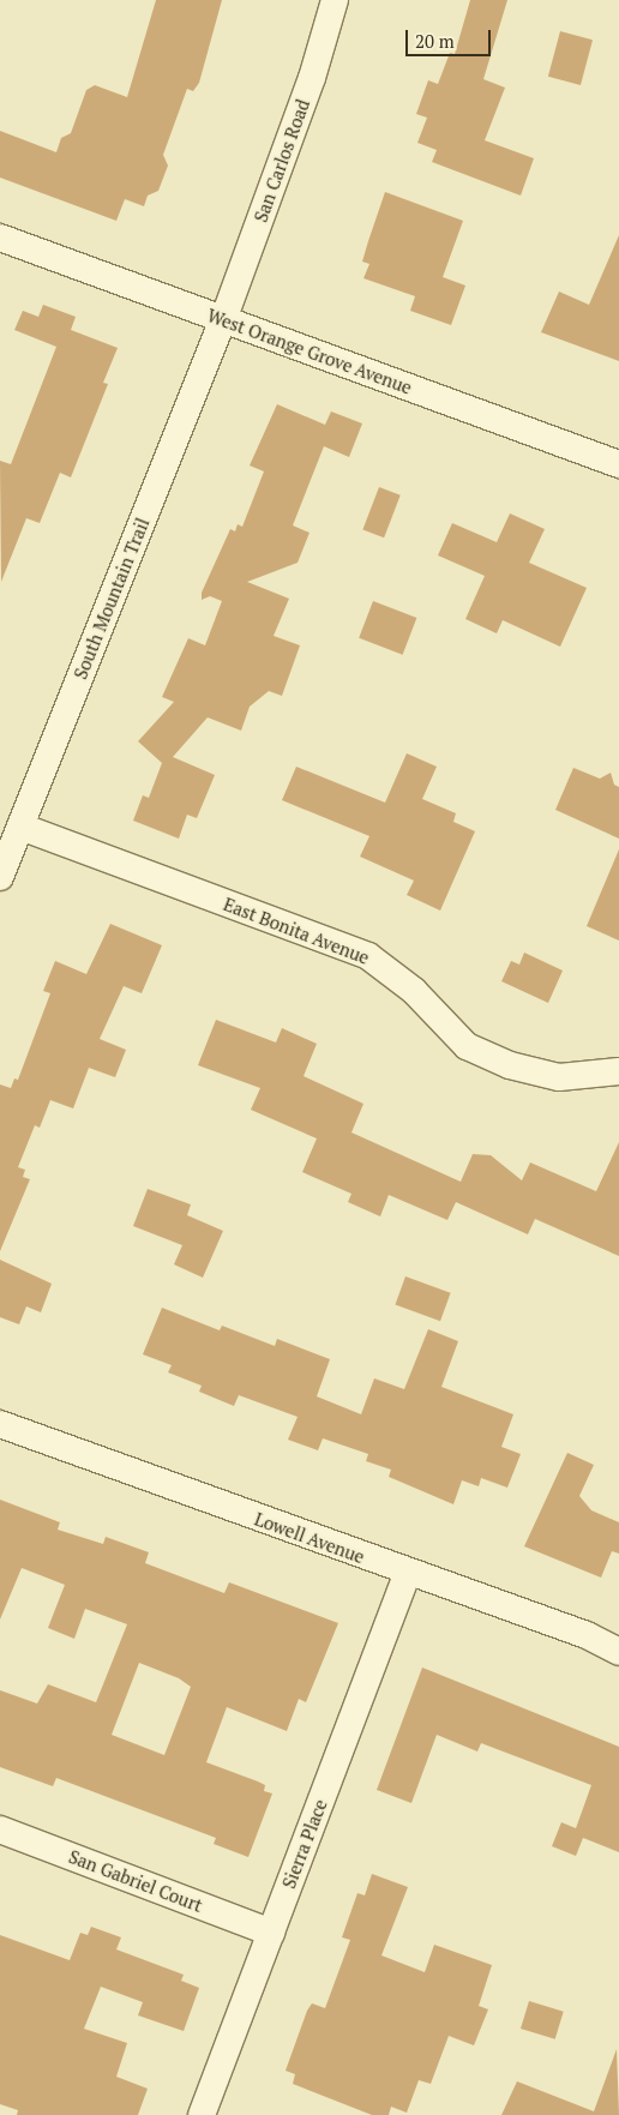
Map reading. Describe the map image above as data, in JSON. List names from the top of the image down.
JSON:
{
  "streets": {
    "street": [
      "San Carlos Road",
      "West Orange Grove Avenue",
      "South Mountain Trail",
      "East Bonita Avenue",
      "Lowell Avenue",
      "Sierra Place",
      "San Gabriel Court"
    ]
  },
  "crossings": [
    ["San Carlos Road", "West Orange Grove Avenue"],
    ["San Carlos Road", "South Mountain Trail"],
    ["West Orange Grove Avenue", "South Mountain Trail"],
    ["South Mountain Trail", "East Bonita Avenue"],
    ["Lowell Avenue", "Sierra Place"],
    ["Sierra Place", "San Gabriel Court"]
  ],
  "scale_bar": "20 m"
}
